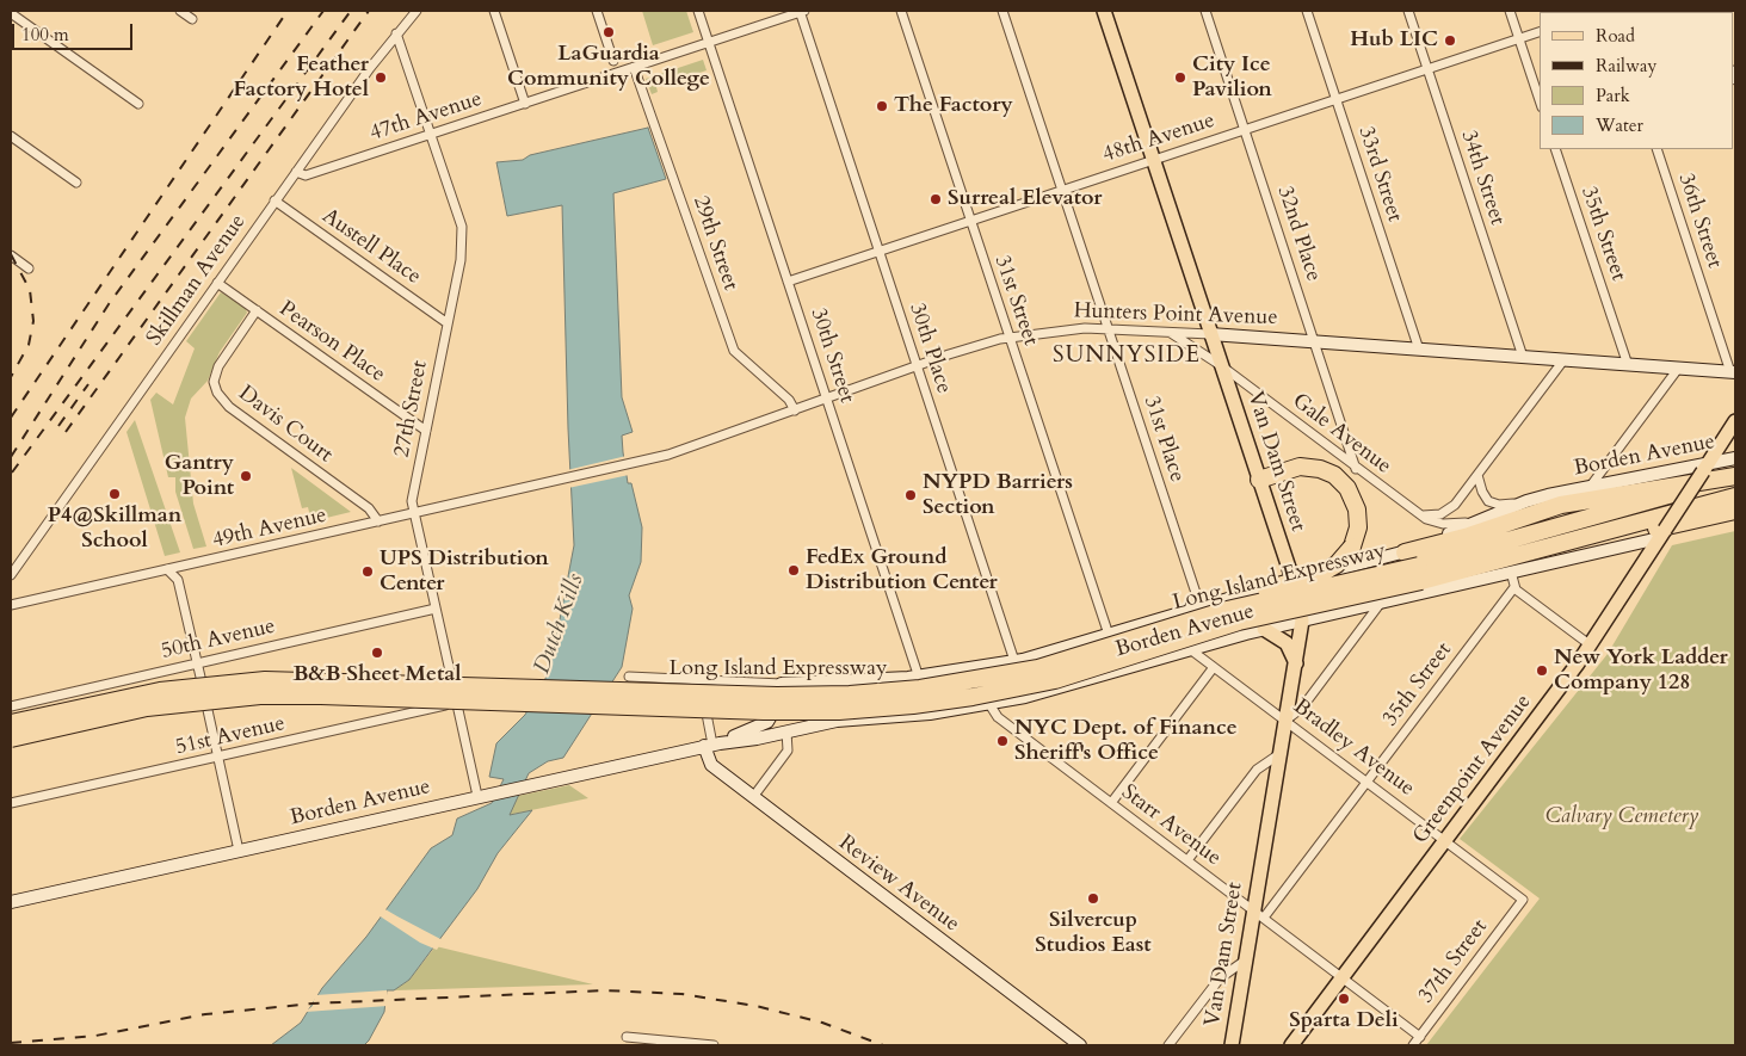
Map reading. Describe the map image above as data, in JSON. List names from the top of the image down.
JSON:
{
  "streets": {
    "highway": ["Long Island Expressway"],
    "main road": [
      "Hunters Point Avenue",
      "Borden Avenue",
      "Van Dam Street",
      "Greenpoint Avenue",
      "Review Avenue"
    ],
    "street": [
      "47th Avenue",
      "48th Avenue",
      "33rd Street",
      "34th Street",
      "36th Street",
      "32nd Place",
      "35th Street",
      "29th Street",
      "Austell Place",
      "Skillman Avenue",
      "31st Street",
      "Pearson Place",
      "30th Place",
      "30th Street",
      "27th Street",
      "Davis Court",
      "Gale Avenue",
      "31st Place",
      "49th Avenue",
      "50th Avenue",
      "51st Avenue",
      "Bradley Avenue",
      "Starr Avenue",
      "37th Street"
    ]
  },
  "crossings": [
    ["47th Avenue", "29th Street"],
    ["47th Avenue", "Skillman Avenue"],
    ["47th Avenue", "30th Place"],
    ["47th Avenue", "30th Street"],
    ["47th Avenue", "27th Street"],
    ["48th Avenue", "33rd Street"],
    ["48th Avenue", "34th Street"],
    ["48th Avenue", "32nd Place"],
    ["48th Avenue", "31st Street"],
    ["48th Avenue", "30th Place"],
    ["48th Avenue", "30th Street"],
    ["48th Avenue", "31st Place"],
    ["48th Avenue", "Van Dam Street"],
    ["33rd Street", "Hunters Point Avenue"],
    ["34th Street", "Hunters Point Avenue"],
    ["36th Street", "Hunters Point Avenue"],
    ["32nd Place", "Hunters Point Avenue"],
    ["32nd Place", "Gale Avenue"],
    ["35th Street", "Hunters Point Avenue"],
    ["35th Street", "Van Dam Street"],
    ["35th Street", "Bradley Avenue"],
    ["35th Street", "Starr Avenue"],
    ["29th Street", "Hunters Point Avenue"],
    ["Austell Place", "Skillman Avenue"],
    ["Austell Place", "27th Street"],
    ["Skillman Avenue", "Pearson Place"],
    ["Skillman Avenue", "27th Street"],
    ["31st Street", "Hunters Point Avenue"],
    ["31st Street", "Borden Avenue"],
    ["Hunters Point Avenue", "30th Place"],
    ["Hunters Point Avenue", "30th Street"],
    ["Hunters Point Avenue", "Gale Avenue"],
    ["Hunters Point Avenue", "31st Place"],
    ["Hunters Point Avenue", "Van Dam Street"],
    ["Hunters Point Avenue", "49th Avenue"],
    ["Pearson Place", "27th Street"],
    ["Pearson Place", "Davis Court"],
    ["30th Place", "Borden Avenue"],
    ["30th Street", "Borden Avenue"],
    ["27th Street", "Borden Avenue"],
    ["27th Street", "49th Avenue"],
    ["27th Street", "50th Avenue"],
    ["27th Street", "51st Avenue"],
    ["Davis Court", "49th Avenue"],
    ["Gale Avenue", "Borden Avenue"],
    ["Gale Avenue", "Van Dam Street"],
    ["31st Place", "Borden Avenue"],
    ["Borden Avenue", "Van Dam Street"],
    ["Borden Avenue", "Bradley Avenue"],
    ["Borden Avenue", "Greenpoint Avenue"],
    ["Borden Avenue", "Starr Avenue"],
    ["Borden Avenue", "Review Avenue"],
    ["Van Dam Street", "Bradley Avenue"],
    ["Van Dam Street", "Starr Avenue"],
    ["Bradley Avenue", "Greenpoint Avenue"],
    ["Bradley Avenue", "37th Street"],
    ["Greenpoint Avenue", "Starr Avenue"],
    ["Starr Avenue", "37th Street"]
  ],
  "districts": ["SUNNYSIDE"],
  "water": ["Dutch Kills"],
  "parks": ["Calvary Cemetery"],
  "places": [
    "LaGuardia Community College",
    "Hub LIC",
    "Feather Factory Hotel",
    "City Ice Pavilion",
    "The Factory",
    "Surreal Elevator",
    "Gantry Point",
    "P4@Skillman School",
    "NYPD Barriers Section",
    "FedEx Ground Distribution Center",
    "UPS Distribution Center",
    "B&B Sheet Metal",
    "New York Ladder Company 128",
    "NYC Dept. of Finance Sheriff's Office",
    "Silvercup Studios East",
    "Sparta Deli"
  ],
  "legend": [
    "Road",
    "Railway",
    "Park",
    "Water"
  ],
  "scale_bar": "100 m"
}
